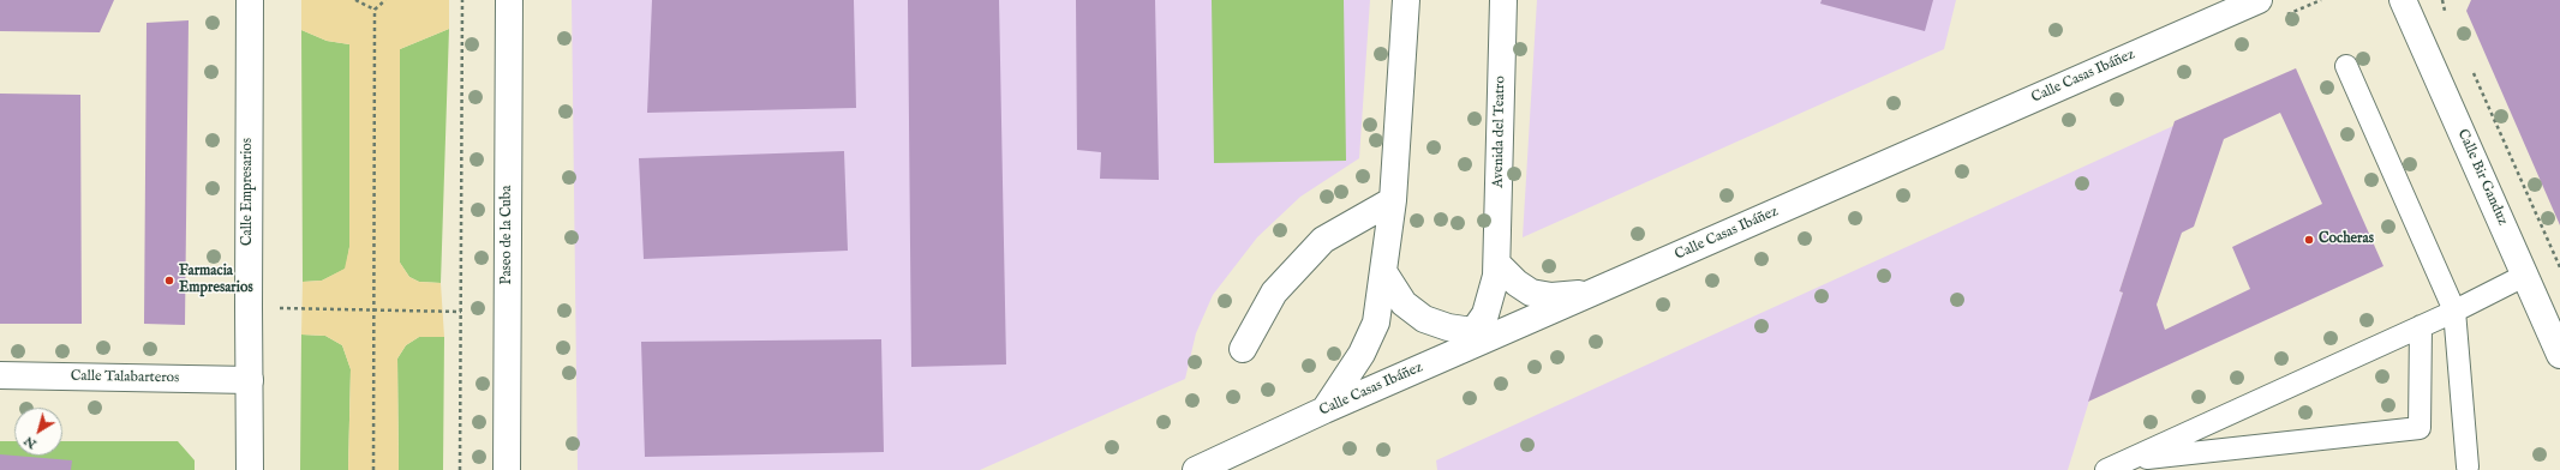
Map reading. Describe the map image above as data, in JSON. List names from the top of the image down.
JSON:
{
  "streets": {
    "street": [
      "Calle Casas Ibáñez",
      "Avenida del Teatro",
      "Calle Bir Ganduz",
      "Calle Empresarios",
      "Paseo de la Cuba",
      "Calle Talabarteros"
    ]
  },
  "crossings": [
    ["Calle Casas Ibáñez", "Avenida del Teatro"],
    ["Calle Empresarios", "Calle Talabarteros"]
  ],
  "places": ["Cocheras", "Farmacia Empresarios"],
  "north": "bottom left"
}
